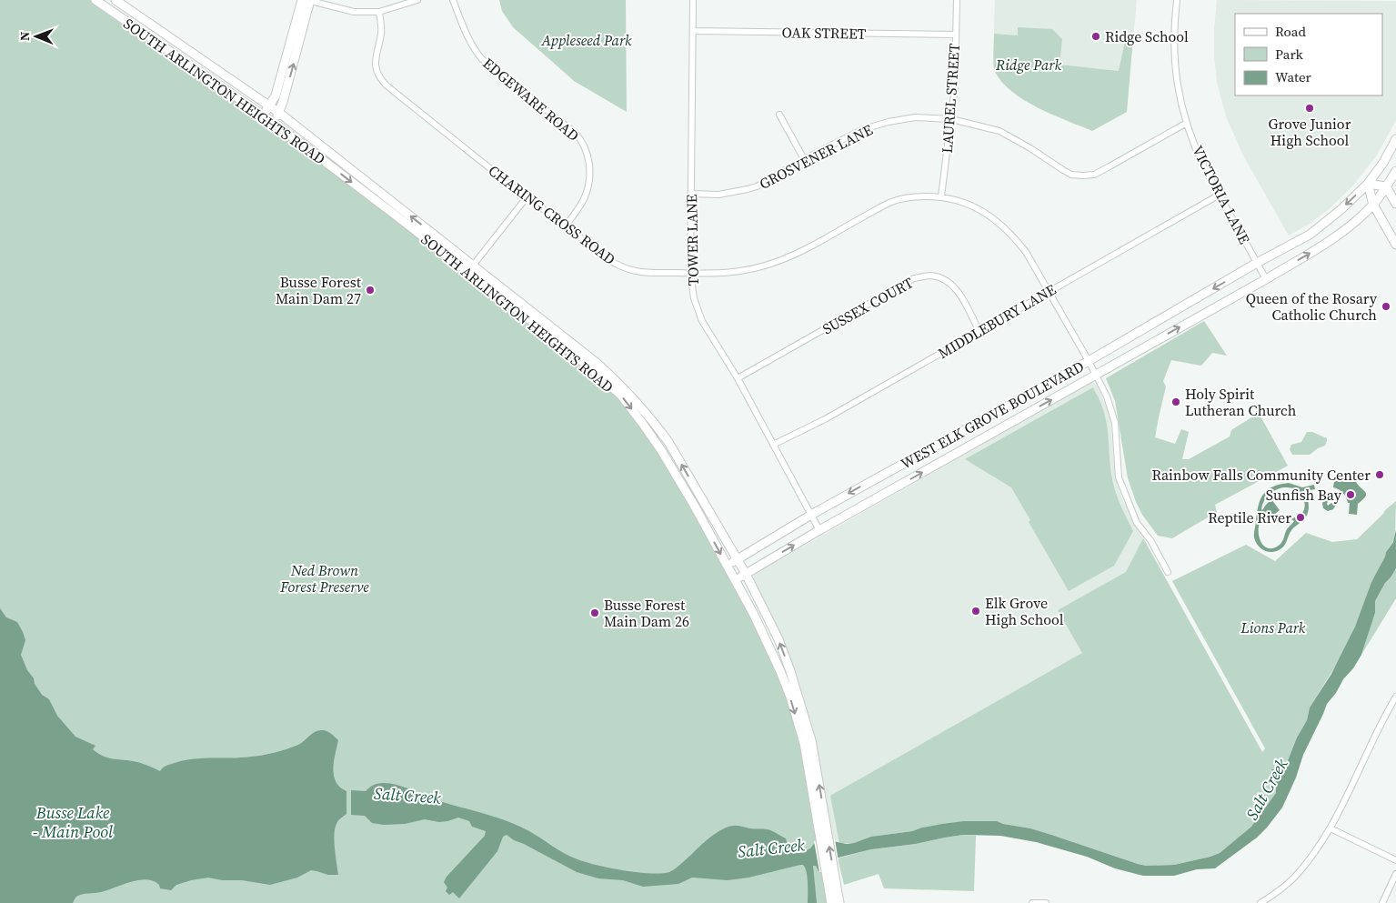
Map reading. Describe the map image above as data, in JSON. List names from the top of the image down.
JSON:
{
  "streets": {
    "main road": ["SOUTH ARLINGTON HEIGHTS ROAD", "WEST ELK GROVE BOULEVARD"],
    "street": [
      "OAK STREET",
      "LAUREL STREET",
      "EDGEWARE ROAD",
      "GROSVENER LANE",
      "VICTORIA LANE",
      "CHARING CROSS ROAD",
      "TOWER LANE",
      "SUSSEX COURT",
      "MIDDLEBURY LANE"
    ]
  },
  "crossings": [
    ["OAK STREET", "LAUREL STREET"],
    ["OAK STREET", "TOWER LANE"],
    ["SOUTH ARLINGTON HEIGHTS ROAD", "WEST ELK GROVE BOULEVARD"],
    ["LAUREL STREET", "GROSVENER LANE"],
    ["LAUREL STREET", "CHARING CROSS ROAD"],
    ["EDGEWARE ROAD", "CHARING CROSS ROAD"],
    ["GROSVENER LANE", "VICTORIA LANE"],
    ["GROSVENER LANE", "TOWER LANE"],
    ["VICTORIA LANE", "MIDDLEBURY LANE"],
    ["VICTORIA LANE", "WEST ELK GROVE BOULEVARD"],
    ["CHARING CROSS ROAD", "TOWER LANE"],
    ["CHARING CROSS ROAD", "MIDDLEBURY LANE"],
    ["CHARING CROSS ROAD", "WEST ELK GROVE BOULEVARD"],
    ["TOWER LANE", "SUSSEX COURT"],
    ["TOWER LANE", "MIDDLEBURY LANE"],
    ["TOWER LANE", "WEST ELK GROVE BOULEVARD"],
    ["SUSSEX COURT", "MIDDLEBURY LANE"]
  ],
  "water": ["Salt Creek", "Busse Lake - Main Pool"],
  "parks": [
    "Appleseed Park",
    "Ridge Park",
    "Ned Brown Forest Preserve",
    "Lions Park"
  ],
  "places": [
    "Ridge School",
    "Grove Junior High School",
    "Busse Forest Main Dam 27",
    "Queen of the Rosary Catholic Church",
    "Holy Spirit Lutheran Church",
    "Rainbow Falls Community Center",
    "Sunfish Bay",
    "Reptile River",
    "Elk Grove High School",
    "Busse Forest Main Dam 26"
  ],
  "legend": ["Road", "Park", "Water"],
  "north": "left"
}
